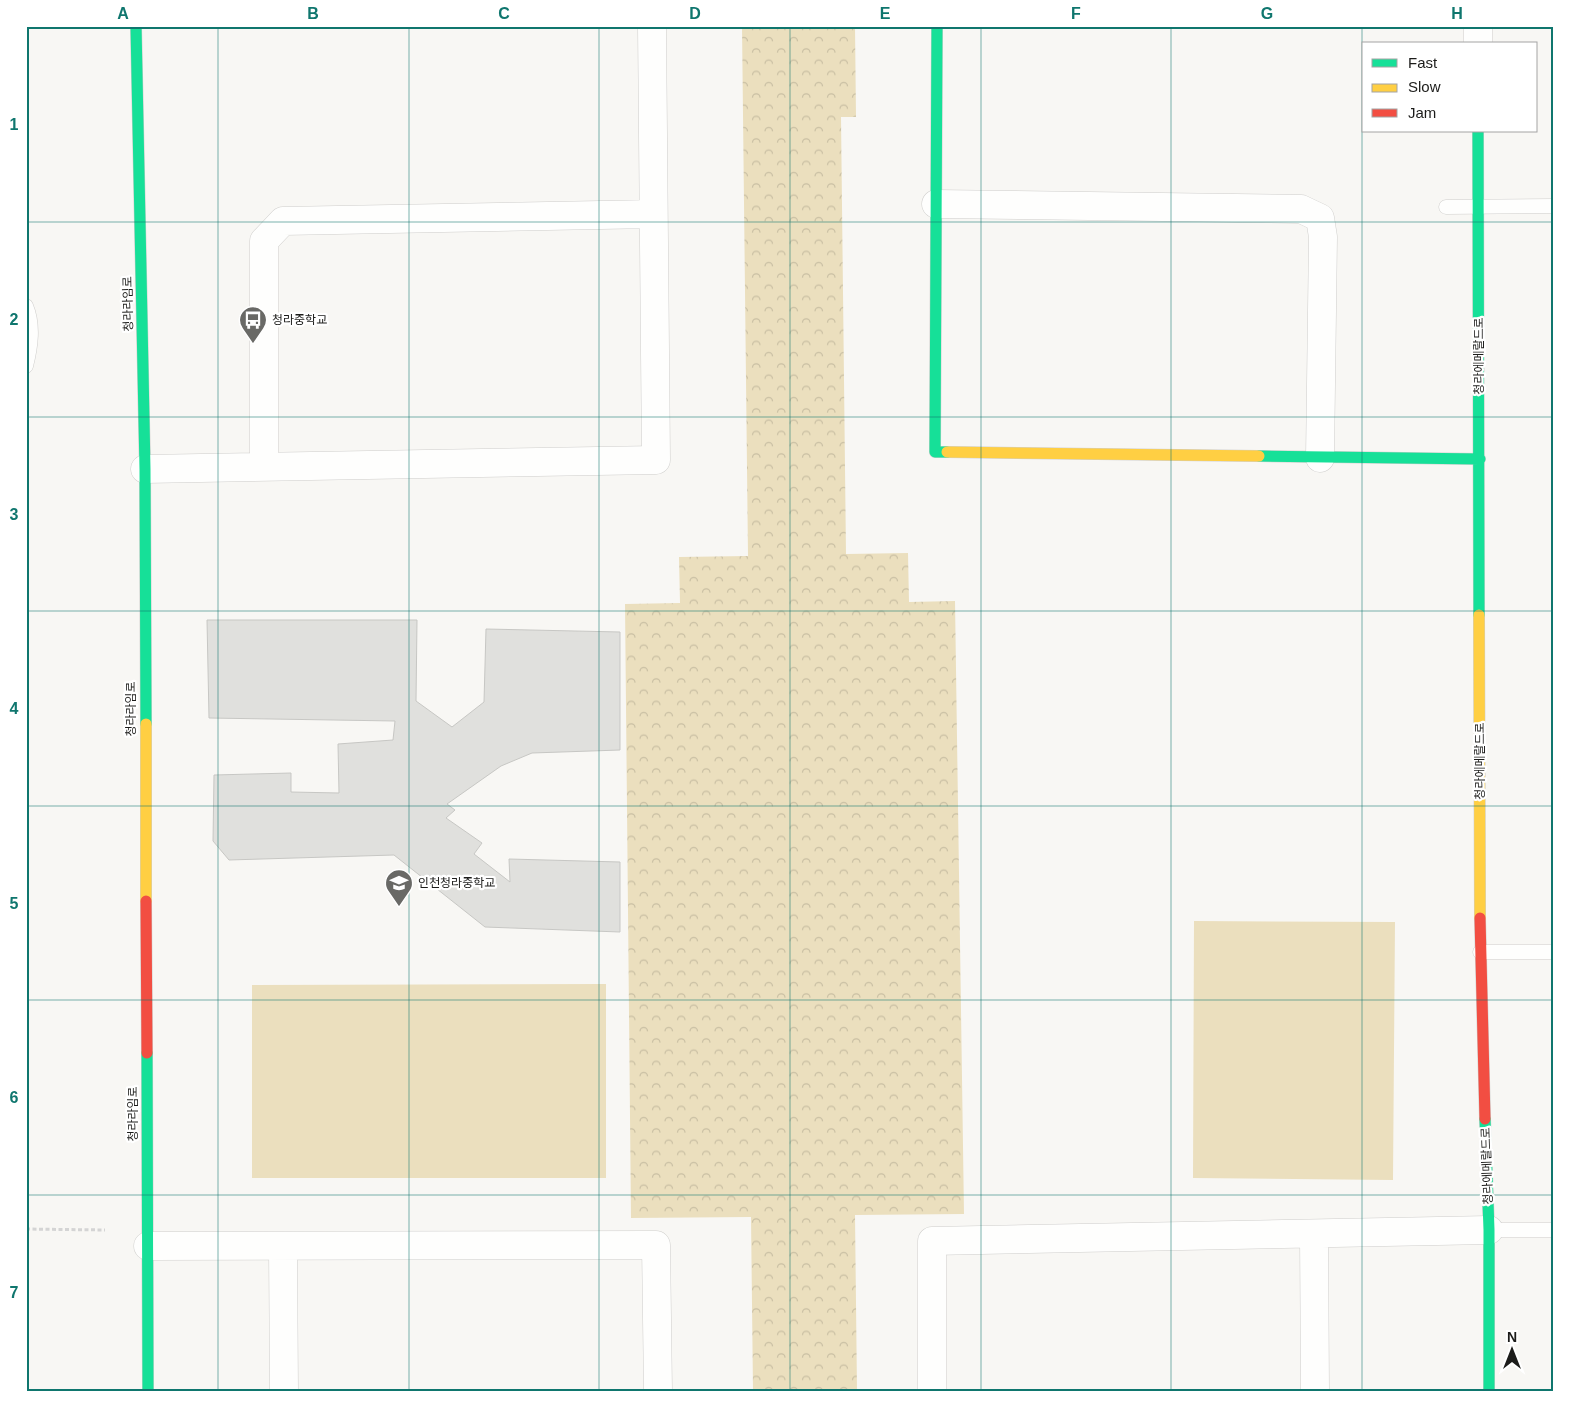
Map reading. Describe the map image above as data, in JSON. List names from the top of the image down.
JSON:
{
  "streets": {
    "street": ["청라라임로", "청라에메랄드로"]
  },
  "places": {
    "bus stop": ["청라중학교"],
    "school or university": ["인천청라중학교"]
  },
  "legend": ["Fast", "Slow", "Jam"],
  "north": "top",
  "grid": {
    "columns": [
      "A",
      "B",
      "C",
      "D",
      "E",
      "F",
      "G",
      "H"
    ],
    "rows": [
      "1",
      "2",
      "3",
      "4",
      "5",
      "6",
      "7"
    ]
  }
}
